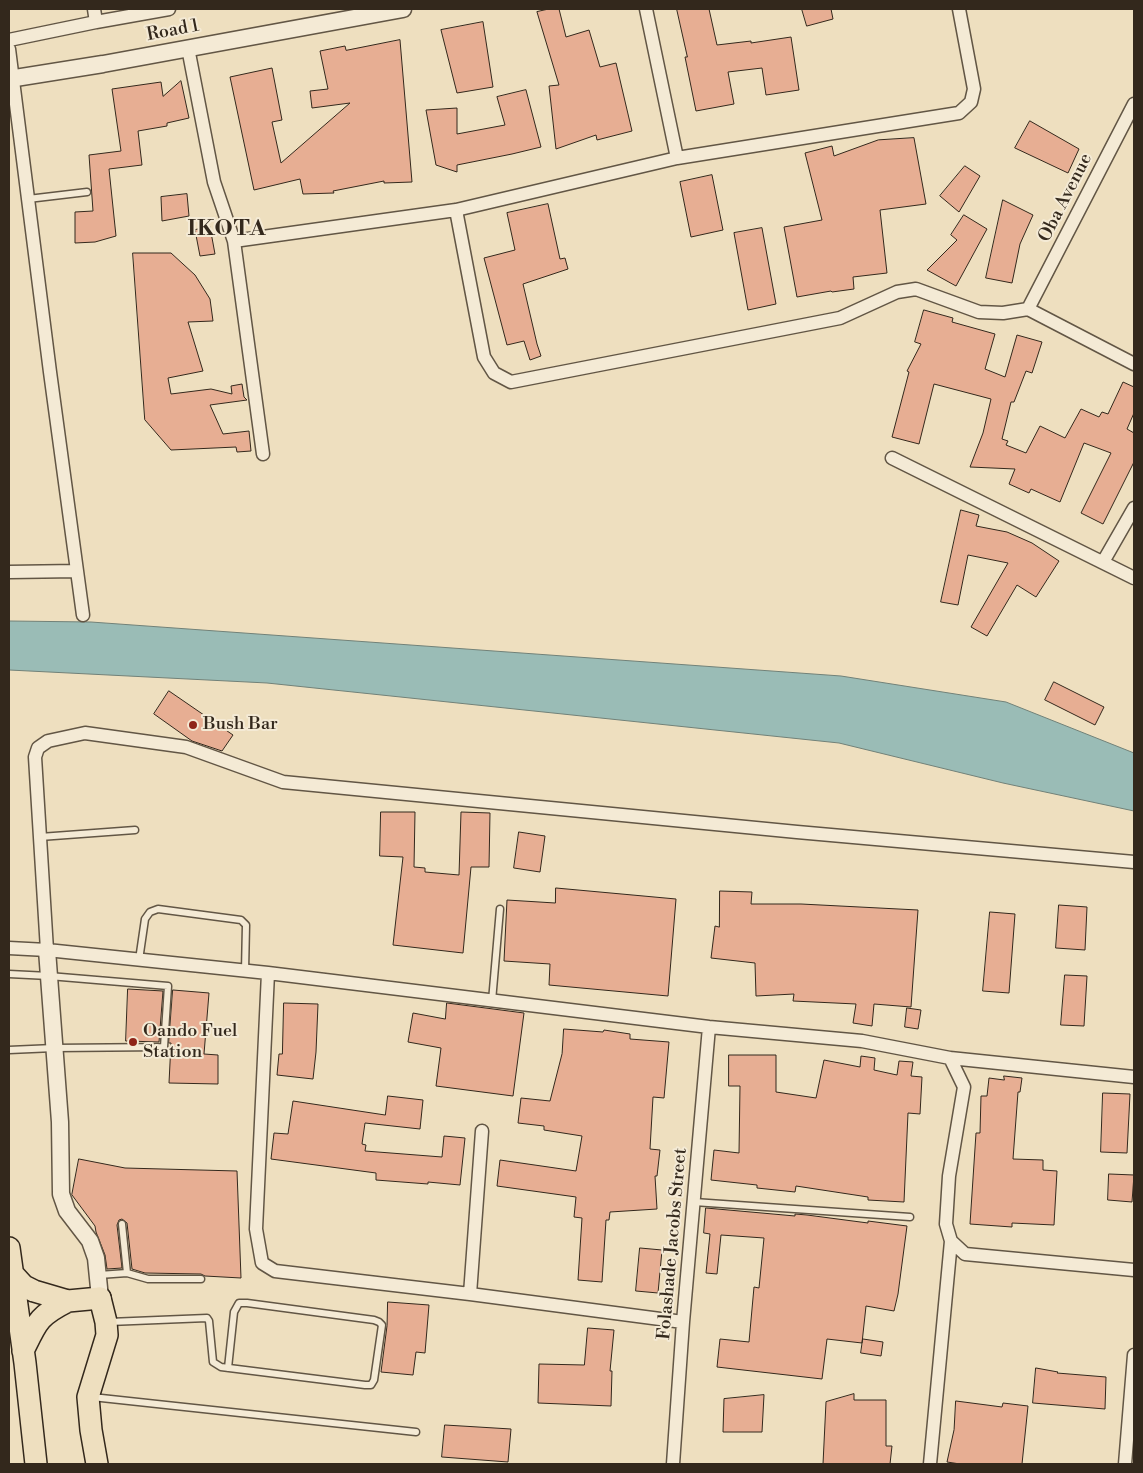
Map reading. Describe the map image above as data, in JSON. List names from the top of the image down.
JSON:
{
  "streets": {
    "street": ["Road 1", "Oba Avenue", "Folashade Jacobs Street"]
  },
  "districts": ["IKOTA"],
  "places": ["Bush Bar", "Oando Fuel Station"]
}
